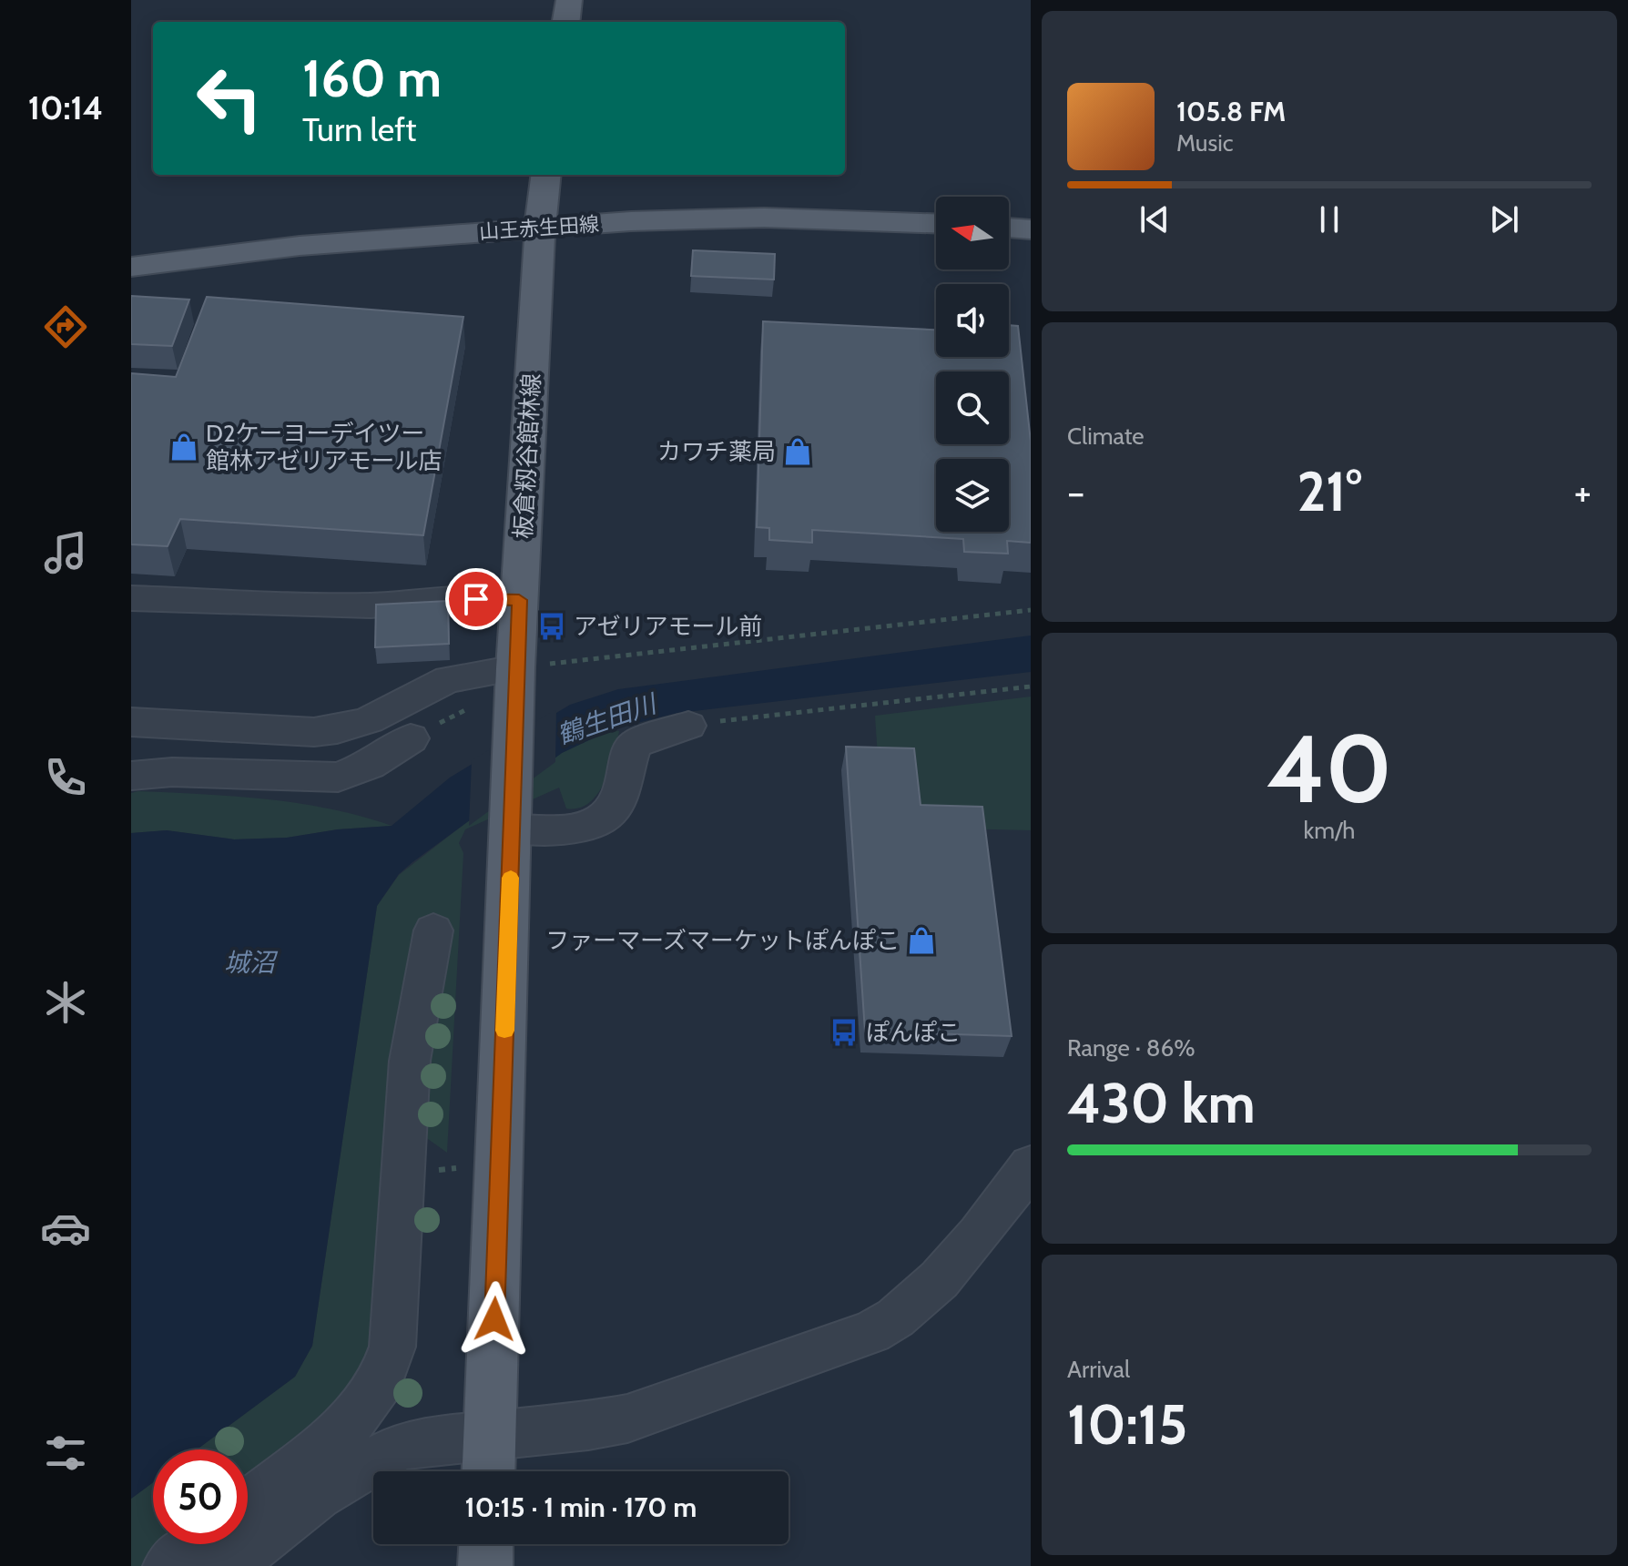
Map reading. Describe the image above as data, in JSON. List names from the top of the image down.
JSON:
{
  "streets": {
    "main road": ["山王赤生田線", "板倉籾谷館林線"]
  },
  "crossings": [
    ["山王赤生田線", "板倉籾谷館林線"]
  ],
  "water": ["鶴生田川", "城沼"],
  "places": {
    "shop": ["D2ケーヨーデイツー 館林アゼリアモール店", "カワチ薬局", "ファーマーズマーケットぽんぽこ"],
    "bus stop": ["アゼリアモール前", "ぽんぽこ"]
  },
  "north": "left",
  "page": {
    "tabs": "10:14",
    "turn": ["160 m", "Turn left"],
    "song": ["105.8 FM", "Music"],
    "tile": [
      "Climate",
      ["40", "km/h"],
      ["Range · 86%", "430 km"],
      ["Arrival", "10:15"]
    ],
    "heat": ["−", "21°", "+"],
    "limit": "50",
    "trip": "10:15 · 1 min · 170 m"
  }
}
